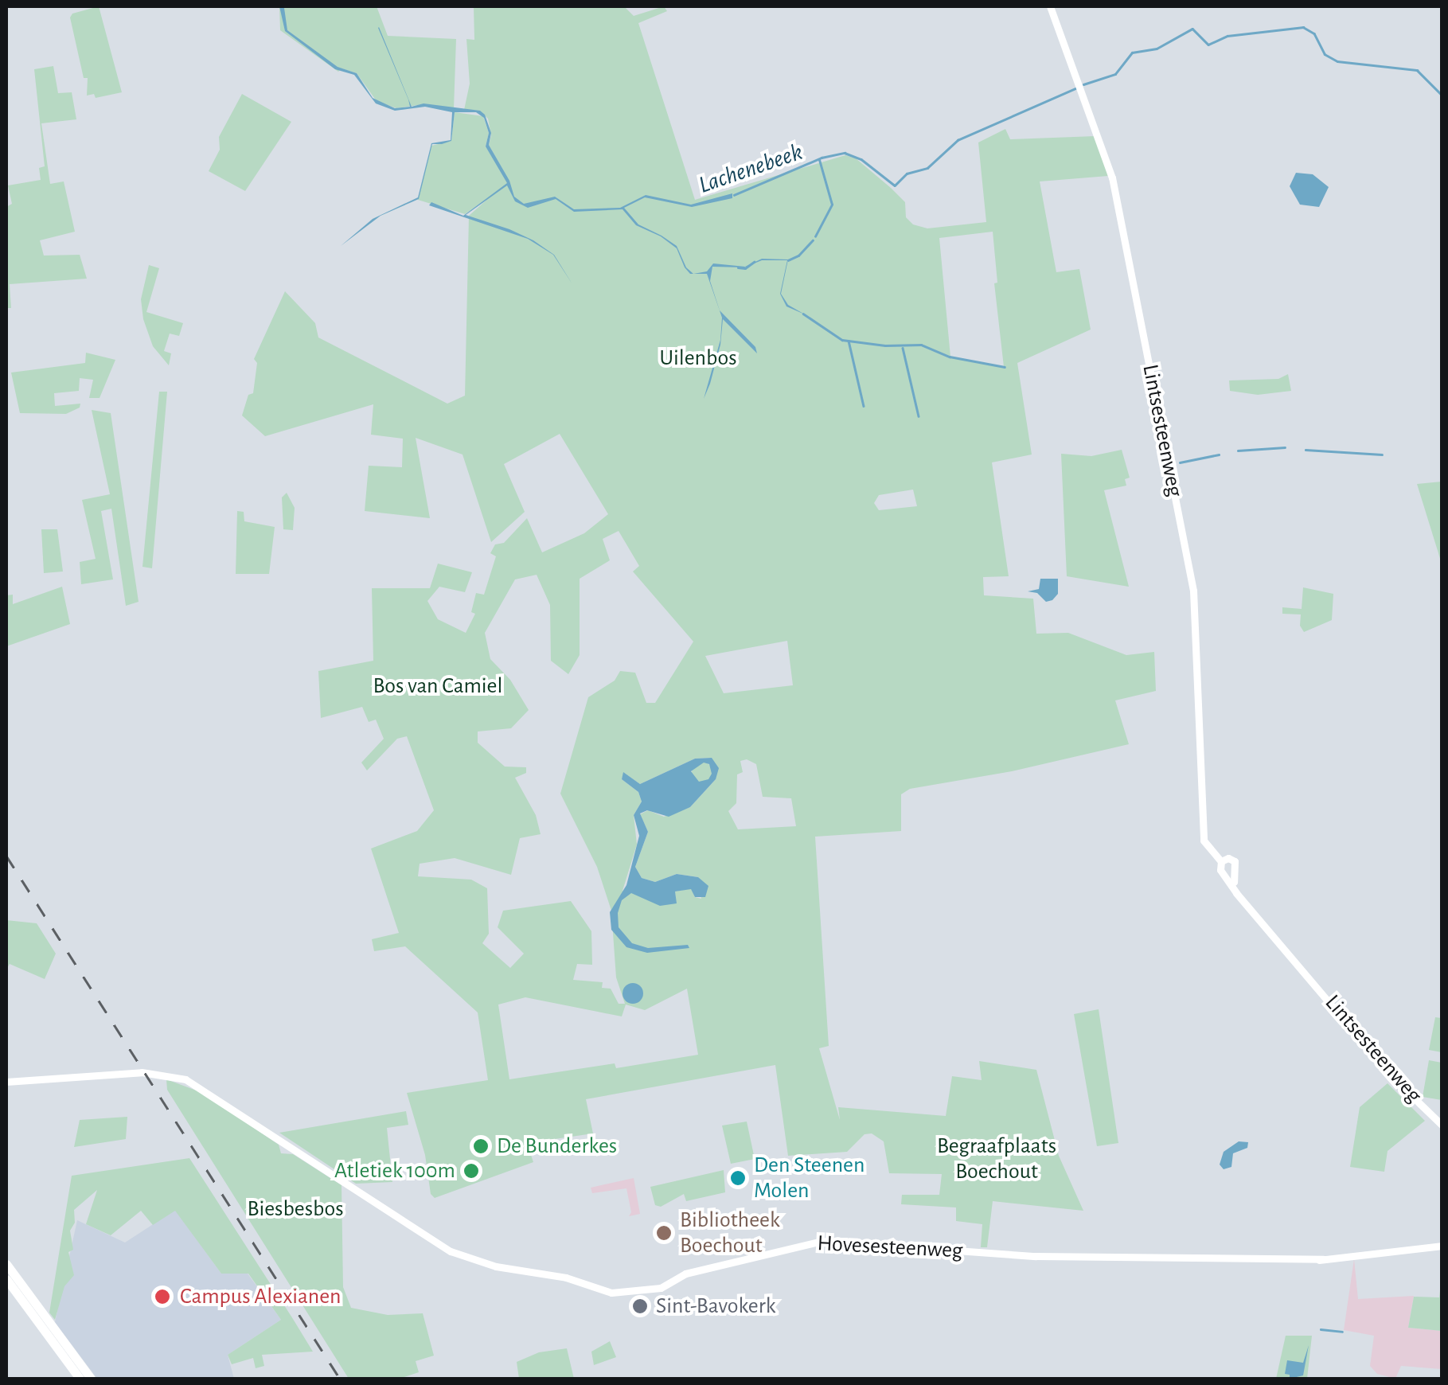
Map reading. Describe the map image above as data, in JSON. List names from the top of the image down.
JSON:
{
  "streets": {
    "street": ["Lintsesteenweg", "Hovesesteenweg"]
  },
  "water": ["Lachenebeek"],
  "parks": [
    "Uilenbos",
    "Bos van Camiel",
    "Begraafplaats Boechout",
    "Biesbesbos"
  ],
  "places": [
    "De Bunderkes",
    "Atletiek 100m",
    "Den Steenen Molen",
    "Bibliotheek Boechout",
    "Campus Alexianen",
    "Sint-Bavokerk"
  ]
}
